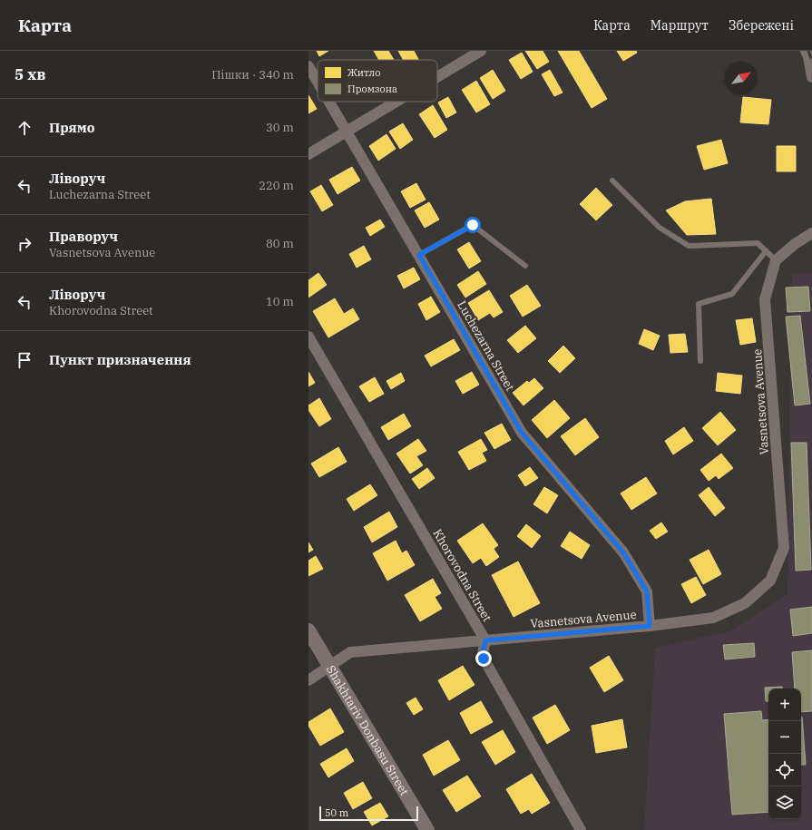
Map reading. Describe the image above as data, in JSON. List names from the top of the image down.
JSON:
{
  "streets": {
    "street": [
      "Luchezarna Street",
      "Vasnetsova Avenue",
      "Khorovodna Street",
      "Shakhtariv Donbasu Street"
    ]
  },
  "crossings": [
    ["Luchezarna Street", "Vasnetsova Avenue"],
    ["Vasnetsova Avenue", "Khorovodna Street"],
    ["Vasnetsova Avenue", "Shakhtariv Donbasu Street"]
  ],
  "legend": ["Житло", "Промзона"],
  "scale_bar": "50 m",
  "north": "top right",
  "page": {
    "header": "Карта",
    "nav": ["Карта", "Маршрут", "Збережені"],
    "heading": ["5 хв", "Пішки · 340 m"],
    "list": [
      ["Прямо", "30 m"],
      ["Ліворуч", "Luchezarna Street", "220 m"],
      ["Праворуч", "Vasnetsova Avenue", "80 m"],
      ["Ліворуч", "Khorovodna Street", "10 m"],
      "Пункт призначення"
    ],
    "map_buttons": ["+", "−"],
    "scale": "50 m"
  }
}
